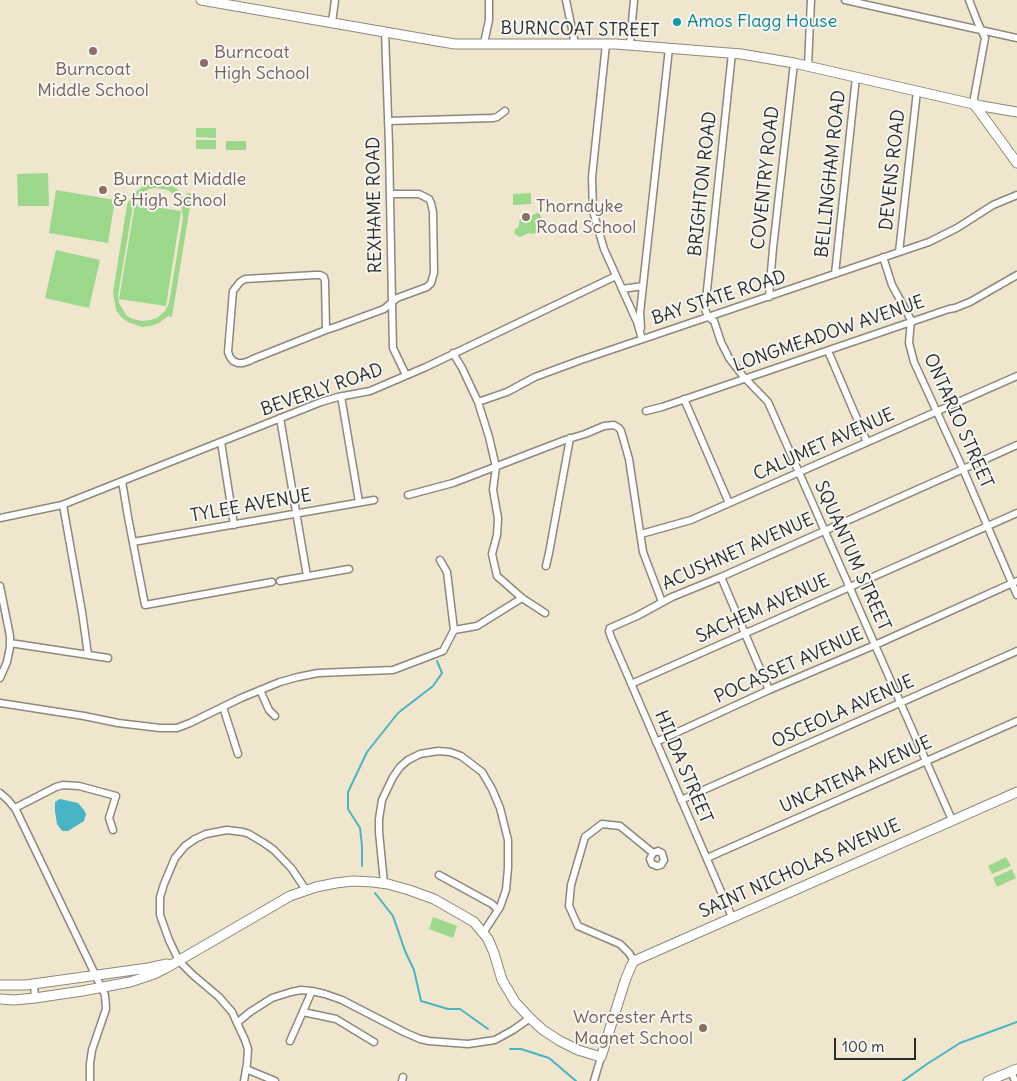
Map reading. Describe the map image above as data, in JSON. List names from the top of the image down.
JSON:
{
  "streets": {
    "street": [
      "BURNCOAT STREET",
      "DEVENS ROAD",
      "BELLINGHAM ROAD",
      "COVENTRY ROAD",
      "BRIGHTON ROAD",
      "REXHAME ROAD",
      "BAY STATE ROAD",
      "LONGMEADOW AVENUE",
      "BEVERLY ROAD",
      "ONTARIO STREET",
      "CALUMET AVENUE",
      "TYLEE AVENUE",
      "ACUSHNET AVENUE",
      "SQUANTUM STREET",
      "SACHEM AVENUE",
      "POCASSET AVENUE",
      "OSCEOLA AVENUE",
      "HILDA STREET",
      "UNCATENA AVENUE",
      "SAINT NICHOLAS AVENUE"
    ]
  },
  "crossings": [
    ["BURNCOAT STREET", "DEVENS ROAD"],
    ["BURNCOAT STREET", "BELLINGHAM ROAD"],
    ["BURNCOAT STREET", "COVENTRY ROAD"],
    ["BURNCOAT STREET", "BRIGHTON ROAD"],
    ["BURNCOAT STREET", "REXHAME ROAD"],
    ["DEVENS ROAD", "BAY STATE ROAD"],
    ["BELLINGHAM ROAD", "BAY STATE ROAD"],
    ["COVENTRY ROAD", "BAY STATE ROAD"],
    ["BRIGHTON ROAD", "BAY STATE ROAD"],
    ["BRIGHTON ROAD", "SQUANTUM STREET"],
    ["REXHAME ROAD", "BEVERLY ROAD"],
    ["BAY STATE ROAD", "ONTARIO STREET"],
    ["BAY STATE ROAD", "SQUANTUM STREET"],
    ["LONGMEADOW AVENUE", "ONTARIO STREET"],
    ["LONGMEADOW AVENUE", "SQUANTUM STREET"],
    ["ONTARIO STREET", "CALUMET AVENUE"],
    ["ONTARIO STREET", "ACUSHNET AVENUE"],
    ["ONTARIO STREET", "SACHEM AVENUE"],
    ["ONTARIO STREET", "POCASSET AVENUE"],
    ["CALUMET AVENUE", "SQUANTUM STREET"],
    ["ACUSHNET AVENUE", "SQUANTUM STREET"],
    ["ACUSHNET AVENUE", "HILDA STREET"],
    ["SQUANTUM STREET", "SACHEM AVENUE"],
    ["SQUANTUM STREET", "POCASSET AVENUE"],
    ["SQUANTUM STREET", "OSCEOLA AVENUE"],
    ["SQUANTUM STREET", "UNCATENA AVENUE"],
    ["SQUANTUM STREET", "SAINT NICHOLAS AVENUE"],
    ["SACHEM AVENUE", "HILDA STREET"],
    ["POCASSET AVENUE", "HILDA STREET"],
    ["OSCEOLA AVENUE", "HILDA STREET"],
    ["HILDA STREET", "UNCATENA AVENUE"],
    ["HILDA STREET", "SAINT NICHOLAS AVENUE"]
  ],
  "places": [
    "Amos Flagg House",
    "Burncoat Middle School",
    "Burncoat High School",
    "Burncoat Middle & High School",
    "Thorndyke Road School",
    "Worcester Arts Magnet School"
  ],
  "scale_bar": "100 m"
}
